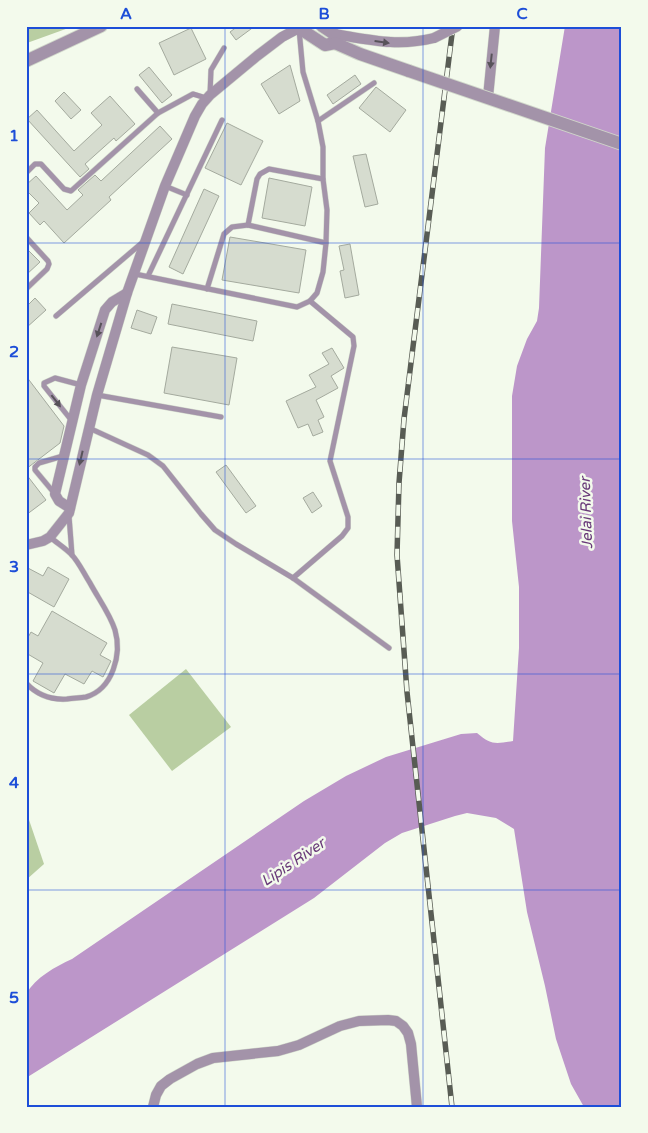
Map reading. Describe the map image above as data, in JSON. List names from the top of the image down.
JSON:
{
  "water": ["Jelai River", "Lipis River"],
  "grid": {
    "columns": ["A", "B", "C"],
    "rows": [
      "1",
      "2",
      "3",
      "4",
      "5"
    ]
  }
}
